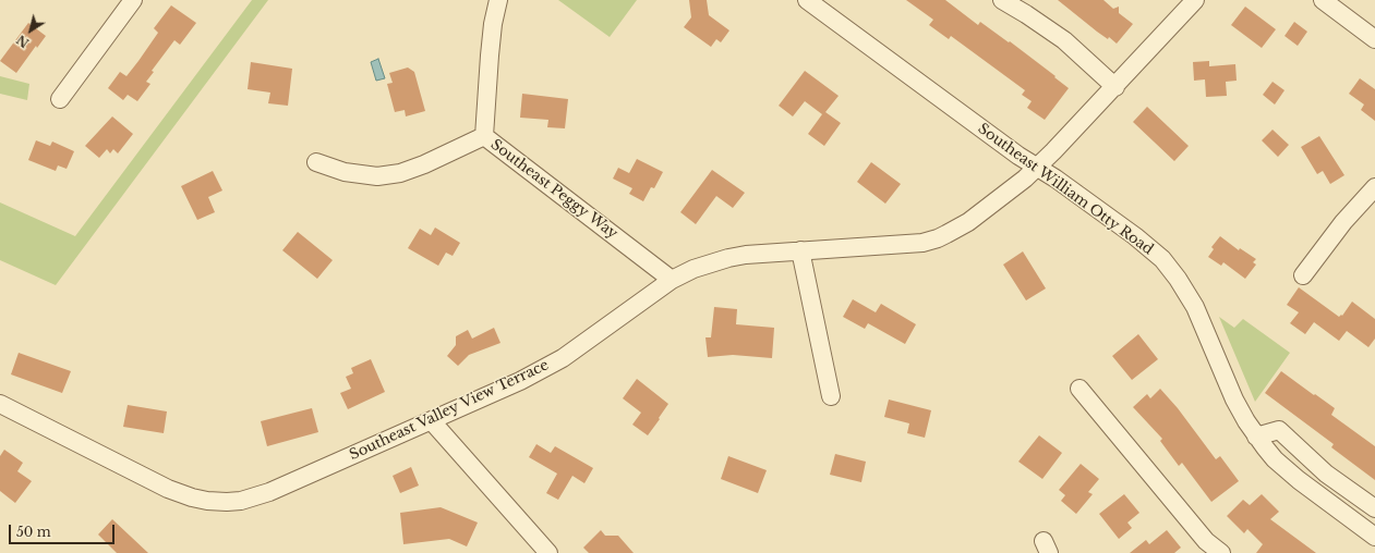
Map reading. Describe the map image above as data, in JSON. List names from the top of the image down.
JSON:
{
  "streets": {
    "street": ["Southeast Peggy Way", "Southeast William Otty Road", "Southeast Valley View Terrace"]
  },
  "crossings": [
    ["Southeast Peggy Way", "Southeast Valley View Terrace"],
    ["Southeast William Otty Road", "Southeast Valley View Terrace"]
  ],
  "scale_bar": "50 m",
  "north": "bottom left"
}
